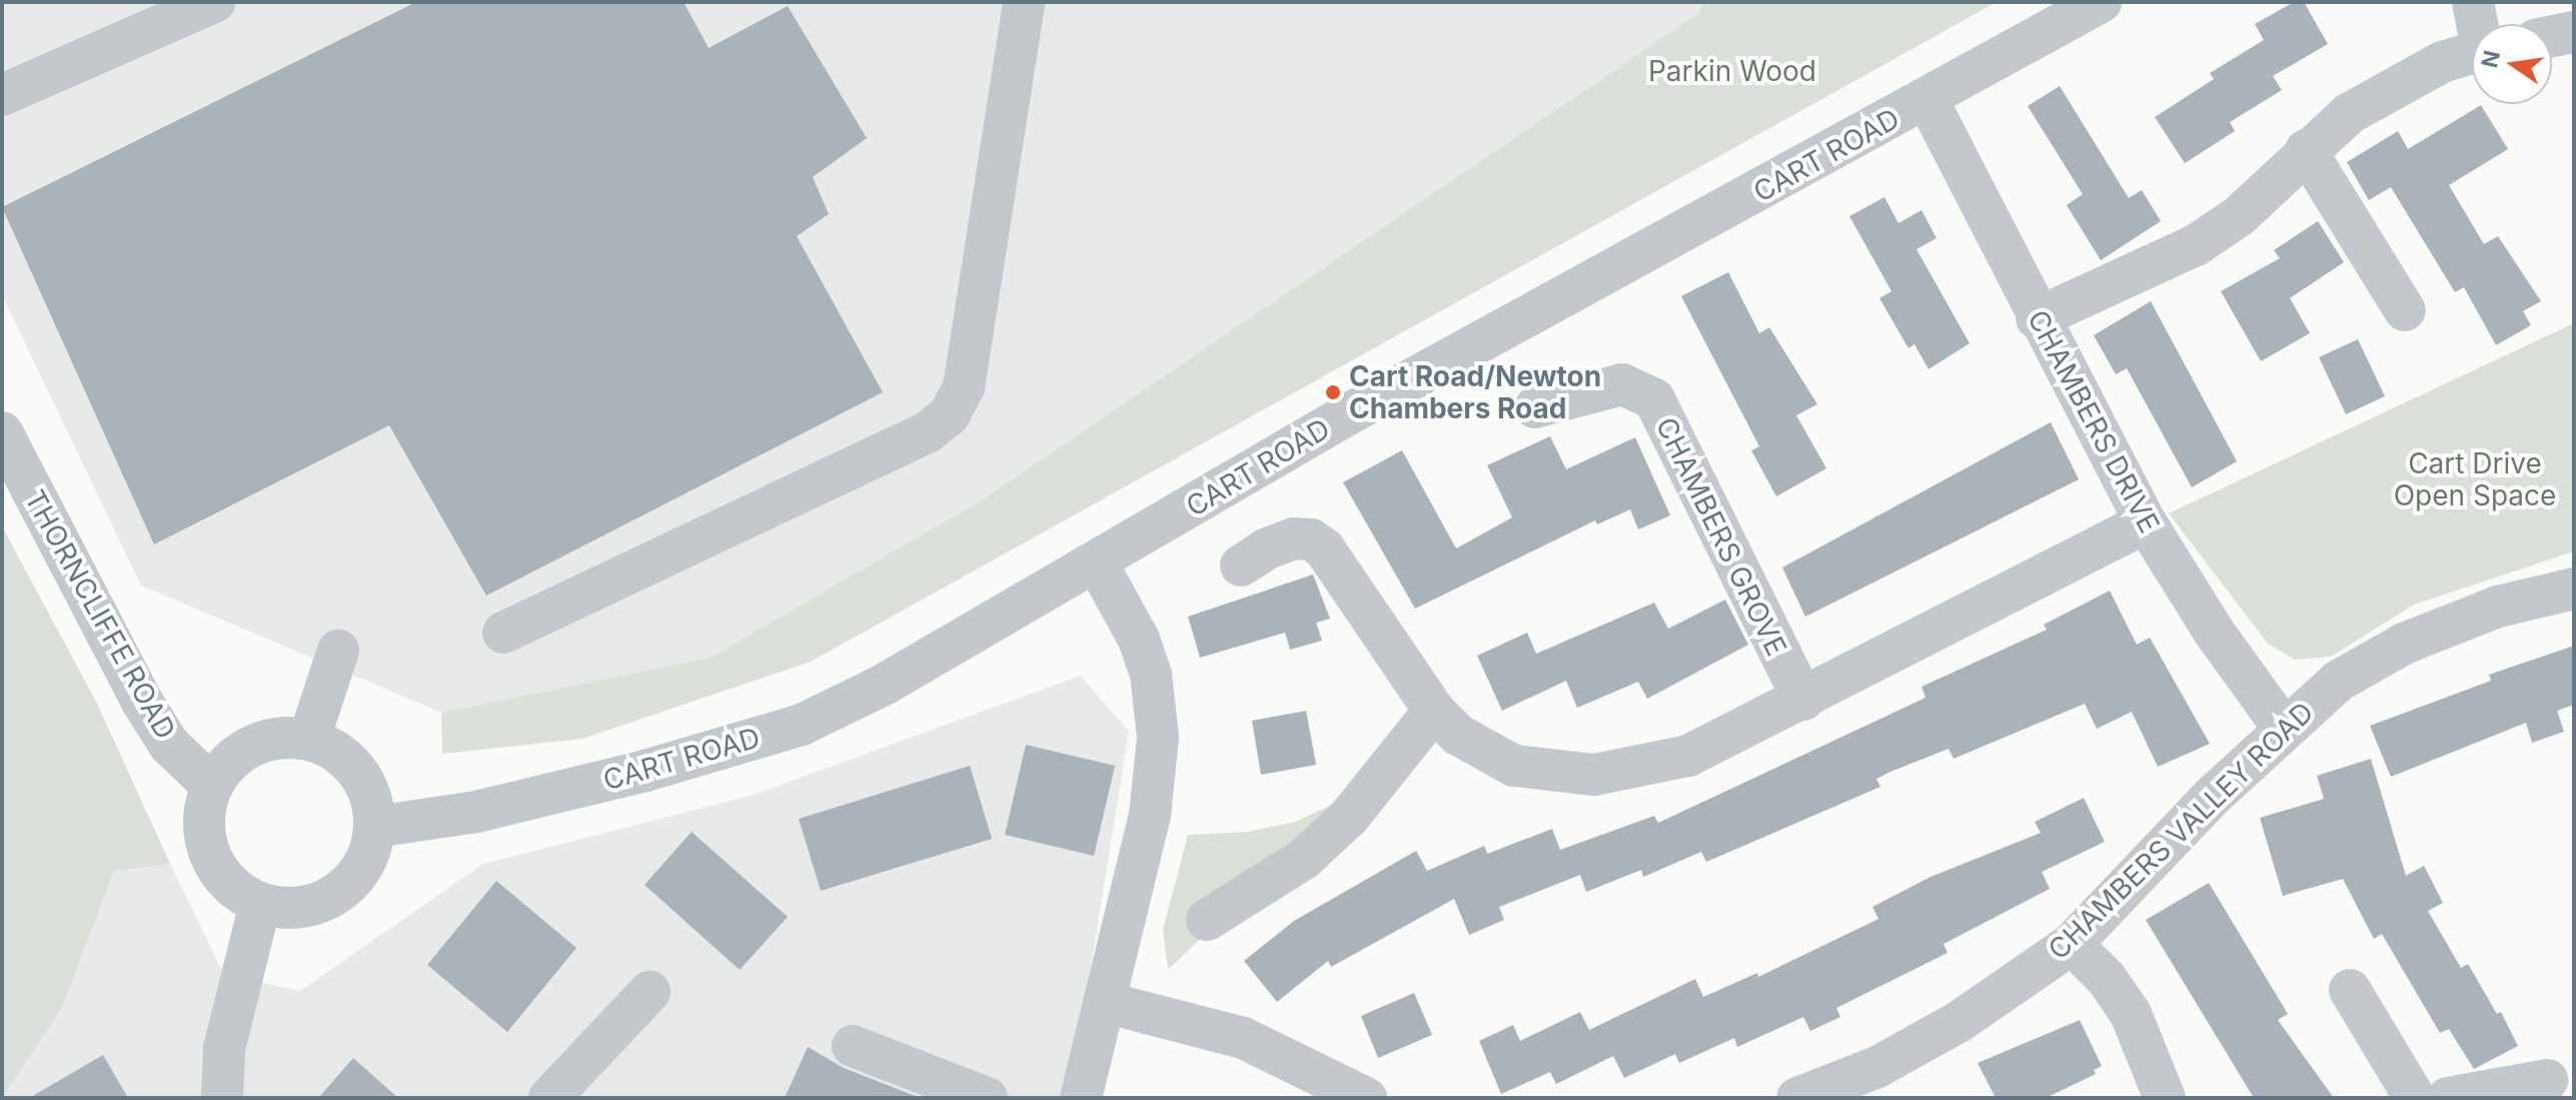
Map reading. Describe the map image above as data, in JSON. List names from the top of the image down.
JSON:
{
  "streets": {
    "street": [
      "CART ROAD",
      "CHAMBERS DRIVE",
      "CHAMBERS GROVE",
      "THORNCLIFFE ROAD",
      "CHAMBERS VALLEY ROAD"
    ]
  },
  "crossings": [
    ["CART ROAD", "CHAMBERS DRIVE"],
    ["CART ROAD", "THORNCLIFFE ROAD"],
    ["CHAMBERS DRIVE", "CHAMBERS VALLEY ROAD"]
  ],
  "parks": ["Parkin Wood", "Cart Drive Open Space"],
  "places": ["Cart Road/Newton Chambers Road"],
  "north": "left"
}
